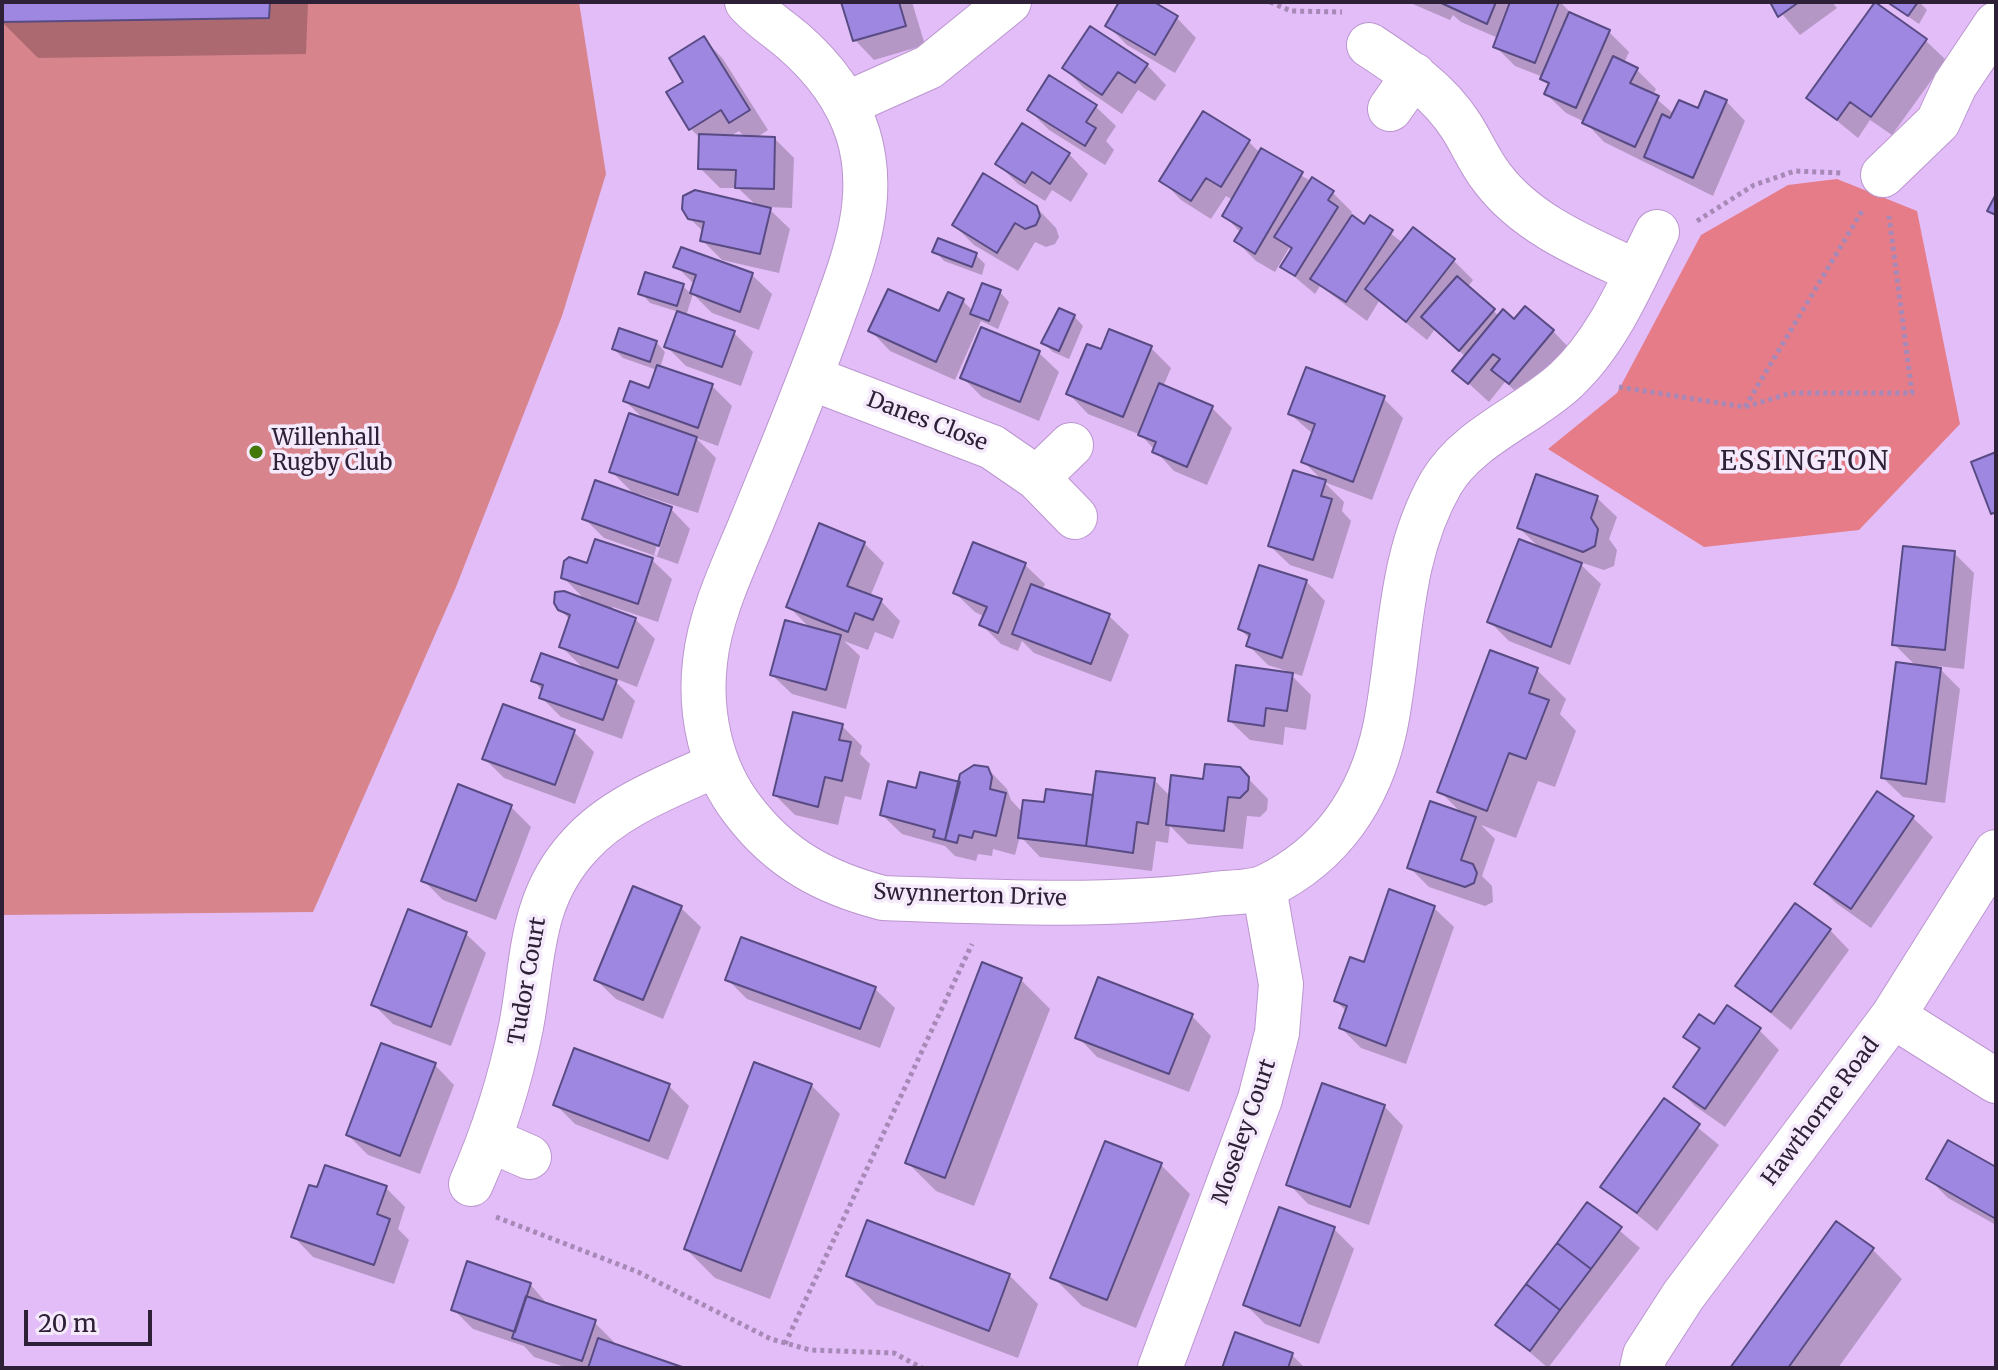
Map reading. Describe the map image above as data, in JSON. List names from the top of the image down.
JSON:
{
  "streets": {
    "street": [
      "Danes Close",
      "Swynnerton Drive",
      "Tudor Court",
      "Hawthorne Road",
      "Moseley Court"
    ]
  },
  "crossings": [
    ["Danes Close", "Swynnerton Drive"],
    ["Swynnerton Drive", "Tudor Court"],
    ["Swynnerton Drive", "Moseley Court"]
  ],
  "districts": ["ESSINGTON"],
  "places": ["Willenhall Rugby Club"],
  "scale_bar": "20 m"
}
